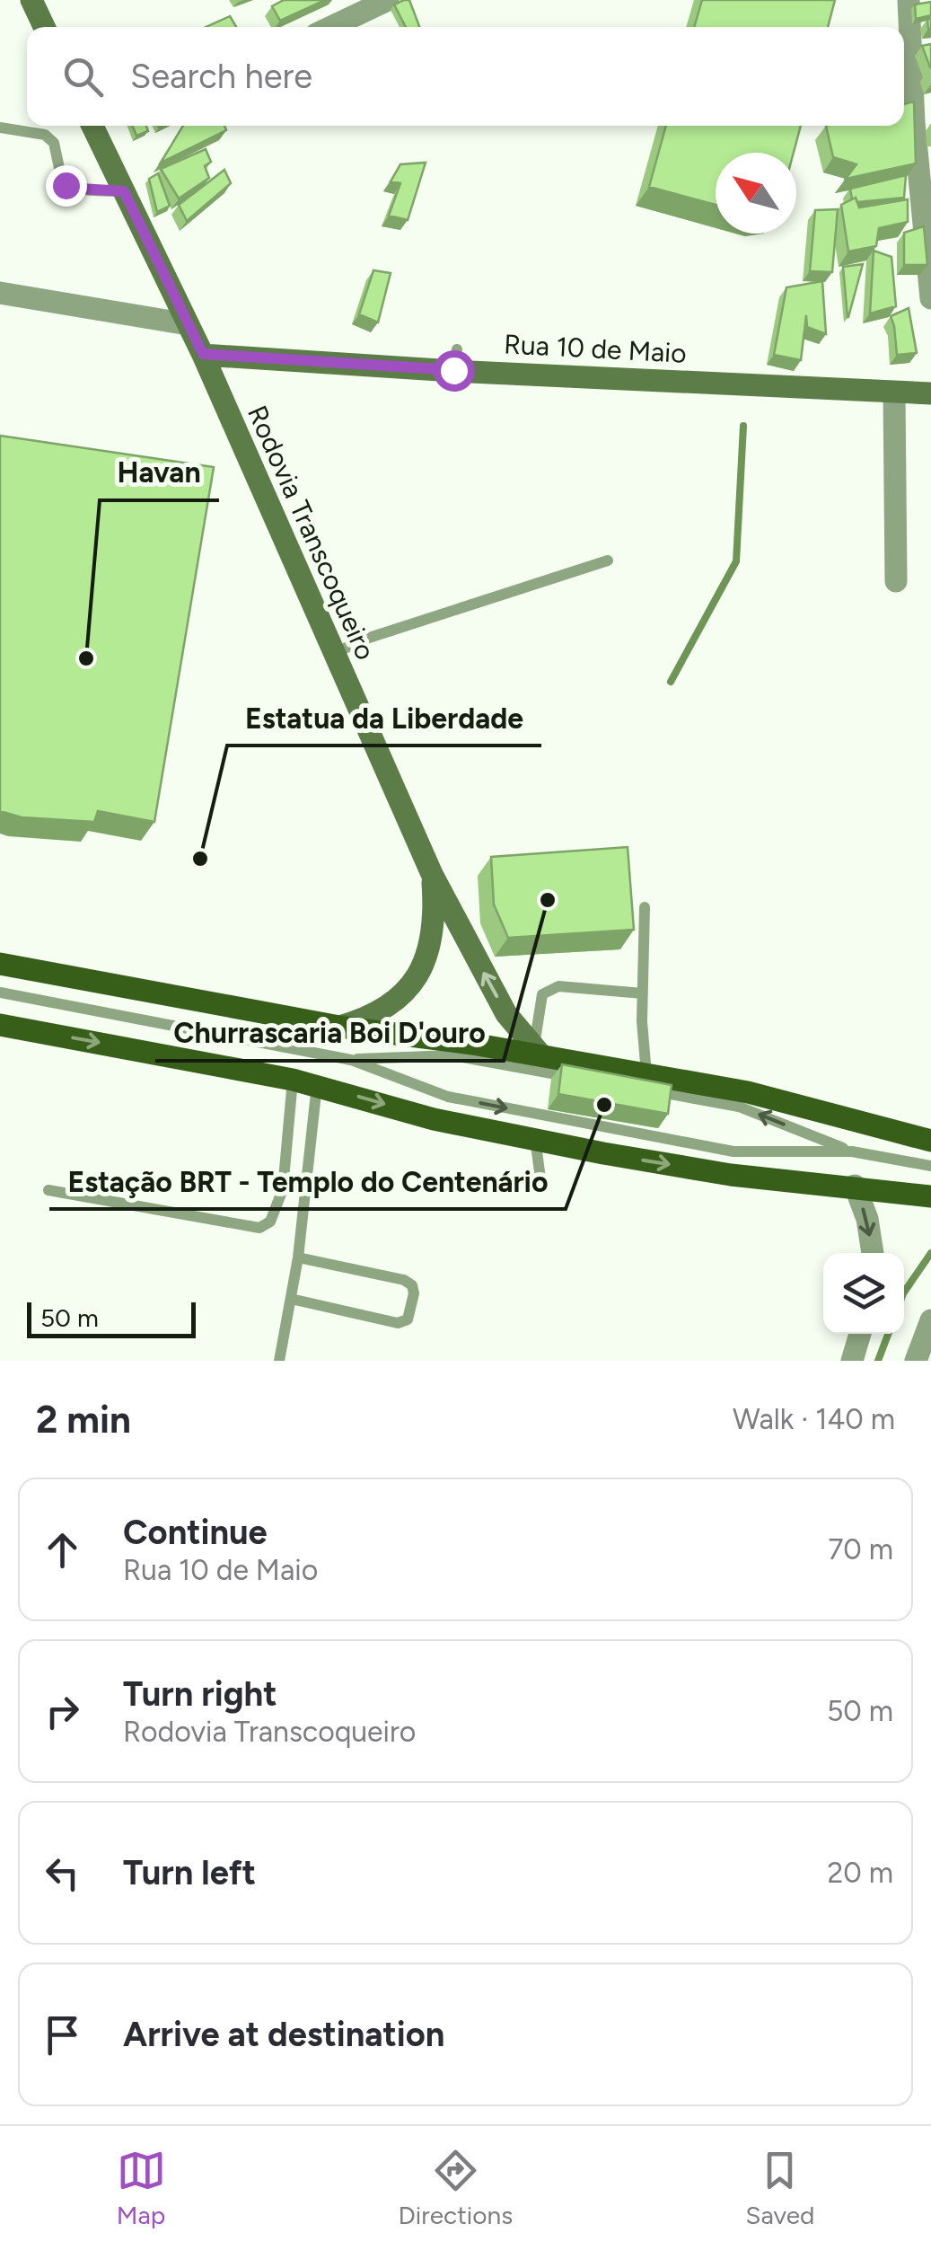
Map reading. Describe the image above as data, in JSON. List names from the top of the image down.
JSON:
{
  "streets": {
    "main road": ["Rua 10 de Maio", "Rodovia Transcoqueiro"]
  },
  "crossings": [
    ["Rua 10 de Maio", "Rodovia Transcoqueiro"]
  ],
  "places": [
    "Havan",
    "Estatua da Liberdade",
    "Churrascaria Boi D'ouro",
    "Estação BRT - Templo do Centenário"
  ],
  "scale_bar": "50 m",
  "north": "top left",
  "page": {
    "search": "Search here",
    "scale": "50 m",
    "heading": ["2 min", "Walk · 140 m"],
    "list": [
      ["Continue", "Rua 10 de Maio", "70 m"],
      ["Turn right", "Rodovia Transcoqueiro", "50 m"],
      ["Turn left", "20 m"],
      "Arrive at destination"
    ],
    "nav": ["Map", "Directions", "Saved"]
  }
}
